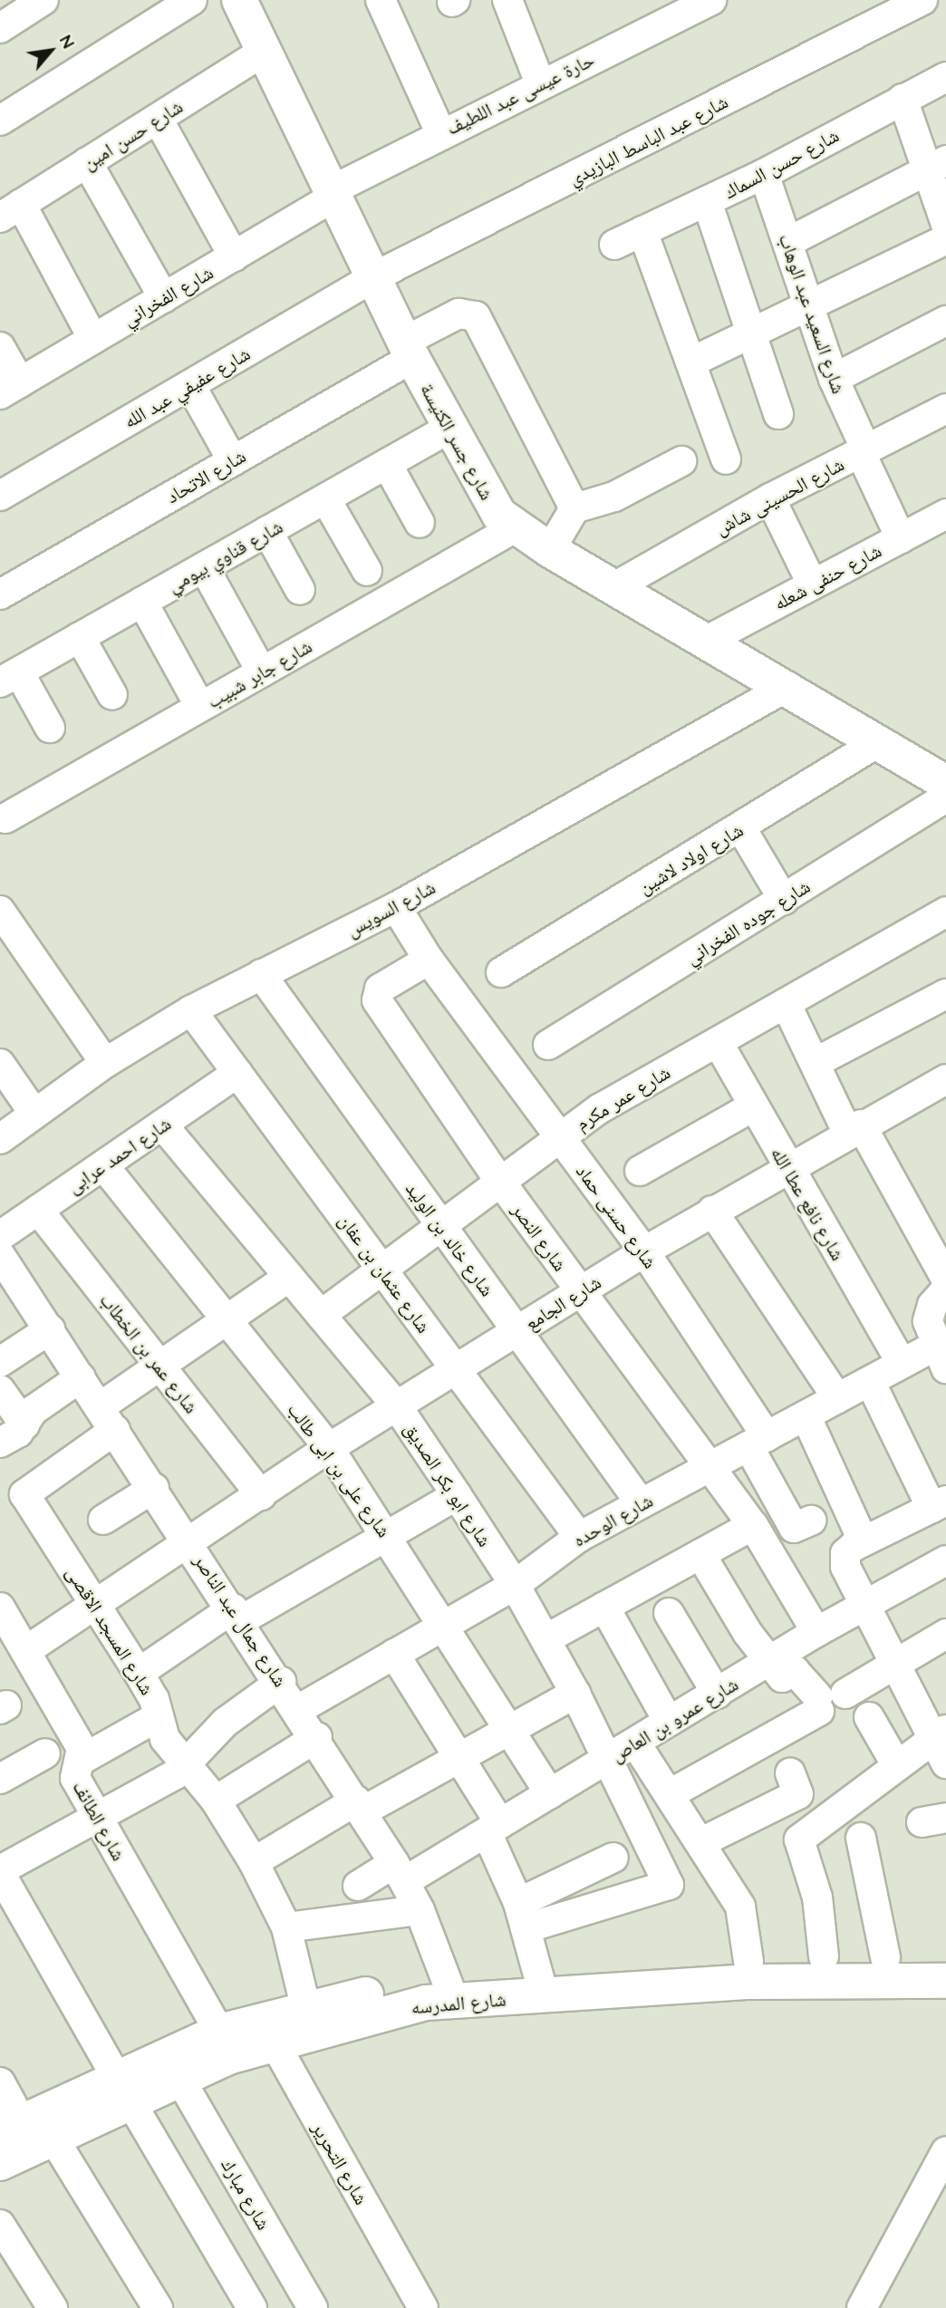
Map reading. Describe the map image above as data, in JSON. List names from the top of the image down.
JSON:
{
  "streets": {
    "main road": ["شارع جسر الكنيسة", "شارع المدرسه"],
    "street": [
      "حارة عيسى عبد اللطيف",
      "شارع حسن امين",
      "شارع عبد الباسط البازيدي",
      "شارع حسن السماك",
      "شارع الفخراني",
      "شارع السعيد عبد الوهاب",
      "شارع عفيفي عبد الله",
      "شارع الاتحاد",
      "شارع الحسينى شاش",
      "شارع قناوي بيومي",
      "شارع حنفى شعله",
      "شارع جابر شبيب",
      "شارع اولاد لاشين",
      "شارع السويس",
      "شارع جوده الفخراني",
      "شارع عمر مكرم",
      "شارع احمد عرابى",
      "شارع نافع عطا الله",
      "شارع حسنى حماد",
      "شارع النصر",
      "شارع خالد بن الوليد",
      "شارع عثمان بن عفان",
      "شارع الجامع",
      "شارع عمر بن الخطاب",
      "شارع على بن ابى طالب",
      "شارع ابو بكر الصديق",
      "شارع الوحده",
      "شارع جمال عبد الناصر",
      "شارع المسجد الاقصى",
      "شارع عمرو بن العاص",
      "شارع الطائف",
      "شارع التحرير",
      "شارع مبارك"
    ]
  },
  "crossings": [
    ["حارة عيسى عبد اللطيف", "شارع الفخراني"],
    ["حارة عيسى عبد اللطيف", "شارع جسر الكنيسة"],
    ["شارع حسن امين", "شارع جسر الكنيسة"],
    ["شارع عبد الباسط البازيدي", "شارع عفيفي عبد الله"],
    ["شارع عبد الباسط البازيدي", "شارع جسر الكنيسة"],
    ["شارع حسن السماك", "شارع السعيد عبد الوهاب"],
    ["شارع الفخراني", "شارع جسر الكنيسة"],
    ["شارع السعيد عبد الوهاب", "شارع الحسينى شاش"],
    ["شارع السعيد عبد الوهاب", "شارع حنفى شعله"],
    ["شارع عفيفي عبد الله", "شارع جسر الكنيسة"],
    ["شارع جسر الكنيسة", "شارع الاتحاد"],
    ["شارع جسر الكنيسة", "شارع الحسينى شاش"],
    ["شارع جسر الكنيسة", "شارع قناوي بيومي"],
    ["شارع جسر الكنيسة", "شارع حنفى شعله"],
    ["شارع جسر الكنيسة", "شارع جابر شبيب"],
    ["شارع جسر الكنيسة", "شارع اولاد لاشين"],
    ["شارع جسر الكنيسة", "شارع السويس"],
    ["شارع السويس", "شارع حسنى حماد"],
    ["شارع السويس", "شارع خالد بن الوليد"],
    ["شارع السويس", "شارع عثمان بن عفان"],
    ["شارع عمر مكرم", "شارع نافع عطا الله"],
    ["شارع عمر مكرم", "شارع حسنى حماد"],
    ["شارع عمر مكرم", "شارع النصر"],
    ["شارع عمر مكرم", "شارع خالد بن الوليد"],
    ["شارع عمر مكرم", "شارع عثمان بن عفان"],
    ["شارع عمر مكرم", "شارع ابو بكر الصديق"],
    ["شارع احمد عرابى", "شارع عثمان بن عفان"],
    ["شارع احمد عرابى", "شارع عمر بن الخطاب"],
    ["شارع احمد عرابى", "شارع على بن ابى طالب"],
    ["شارع احمد عرابى", "شارع ابو بكر الصديق"],
    ["شارع نافع عطا الله", "شارع الجامع"],
    ["شارع نافع عطا الله", "شارع الوحده"],
    ["شارع حسنى حماد", "شارع النصر"],
    ["شارع حسنى حماد", "شارع الجامع"],
    ["شارع حسنى حماد", "شارع الوحده"],
    ["شارع النصر", "شارع الجامع"],
    ["شارع النصر", "شارع الوحده"],
    ["شارع النصر", "شارع عمرو بن العاص"],
    ["شارع خالد بن الوليد", "شارع الجامع"],
    ["شارع خالد بن الوليد", "شارع الوحده"],
    ["شارع عثمان بن عفان", "شارع الجامع"],
    ["شارع عثمان بن عفان", "شارع الوحده"],
    ["شارع الجامع", "شارع عمر بن الخطاب"],
    ["شارع الجامع", "شارع على بن ابى طالب"],
    ["شارع الجامع", "شارع ابو بكر الصديق"],
    ["شارع الجامع", "شارع جمال عبد الناصر"],
    ["شارع الجامع", "شارع المسجد الاقصى"],
    ["شارع الجامع", "شارع الطائف"],
    ["شارع على بن ابى طالب", "شارع الوحده"],
    ["شارع على بن ابى طالب", "شارع عمرو بن العاص"],
    ["شارع ابو بكر الصديق", "شارع الوحده"],
    ["شارع ابو بكر الصديق", "شارع عمرو بن العاص"],
    ["شارع الوحده", "شارع جمال عبد الناصر"],
    ["شارع جمال عبد الناصر", "شارع المسجد الاقصى"],
    ["شارع جمال عبد الناصر", "شارع عمرو بن العاص"],
    ["شارع جمال عبد الناصر", "شارع المدرسه"],
    ["شارع المسجد الاقصى", "شارع المدرسه"],
    ["شارع الطائف", "شارع المدرسه"],
    ["شارع المدرسه", "شارع التحرير"],
    ["شارع المدرسه", "شارع مبارك"]
  ],
  "north": "top right"
}
